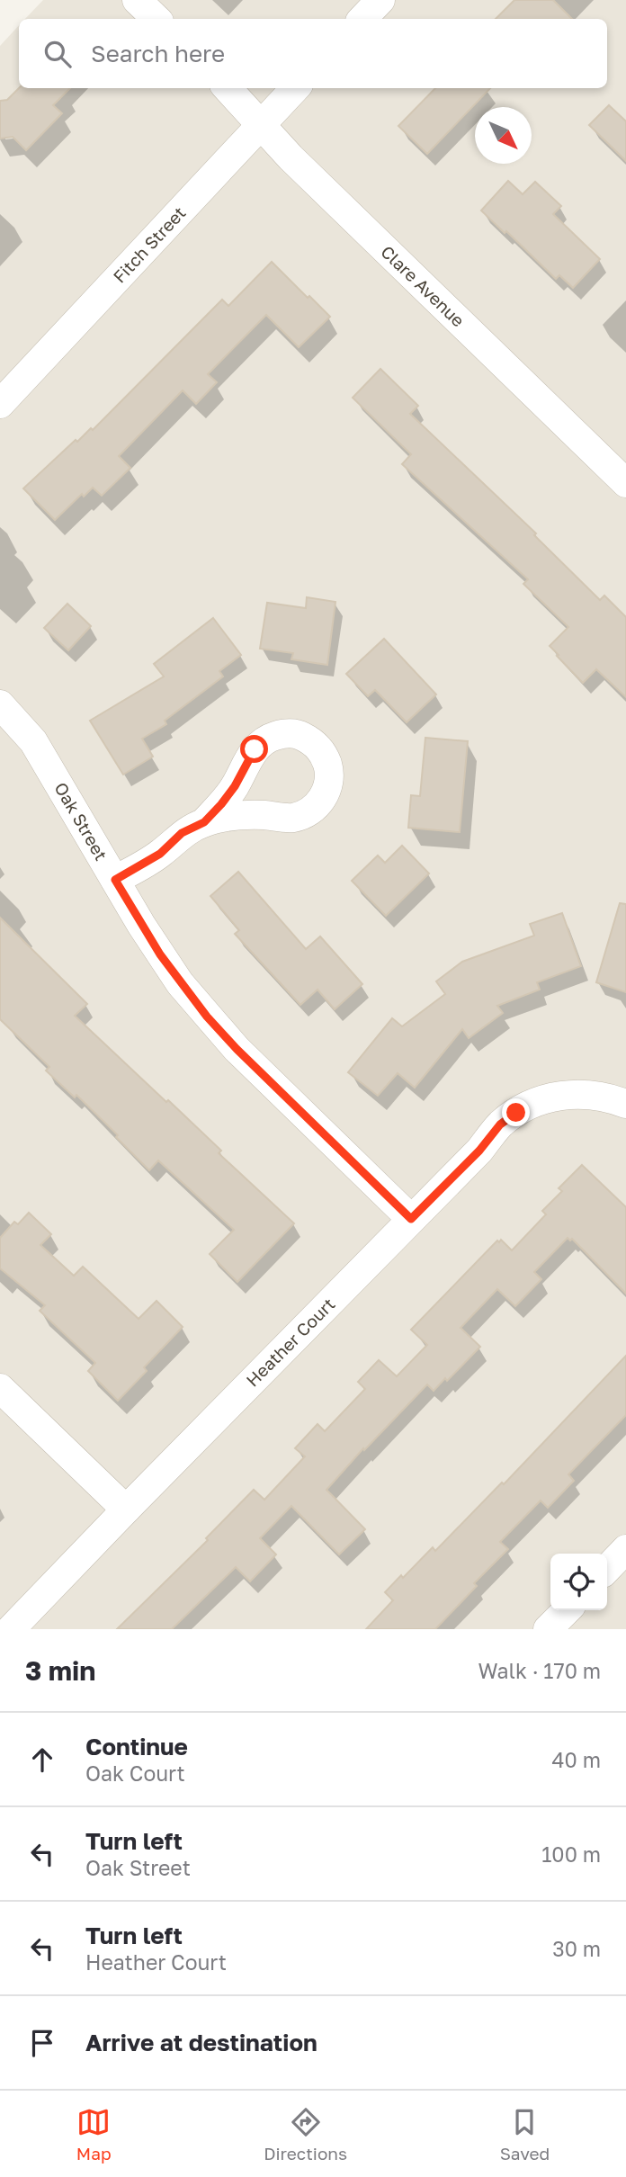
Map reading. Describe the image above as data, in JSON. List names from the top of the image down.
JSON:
{
  "streets": {
    "street": [
      "Fitch Street",
      "Clare Avenue",
      "Oak Street",
      "Heather Court"
    ]
  },
  "crossings": [
    ["Fitch Street", "Clare Avenue"],
    ["Oak Street", "Heather Court"]
  ],
  "north": "bottom right",
  "page": {
    "search": "Search here",
    "heading": ["3 min", "Walk · 170 m"],
    "list": [
      ["Continue", "Oak Court", "40 m"],
      ["Turn left", "Oak Street", "100 m"],
      ["Turn left", "Heather Court", "30 m"],
      "Arrive at destination"
    ],
    "nav": ["Map", "Directions", "Saved"]
  }
}
